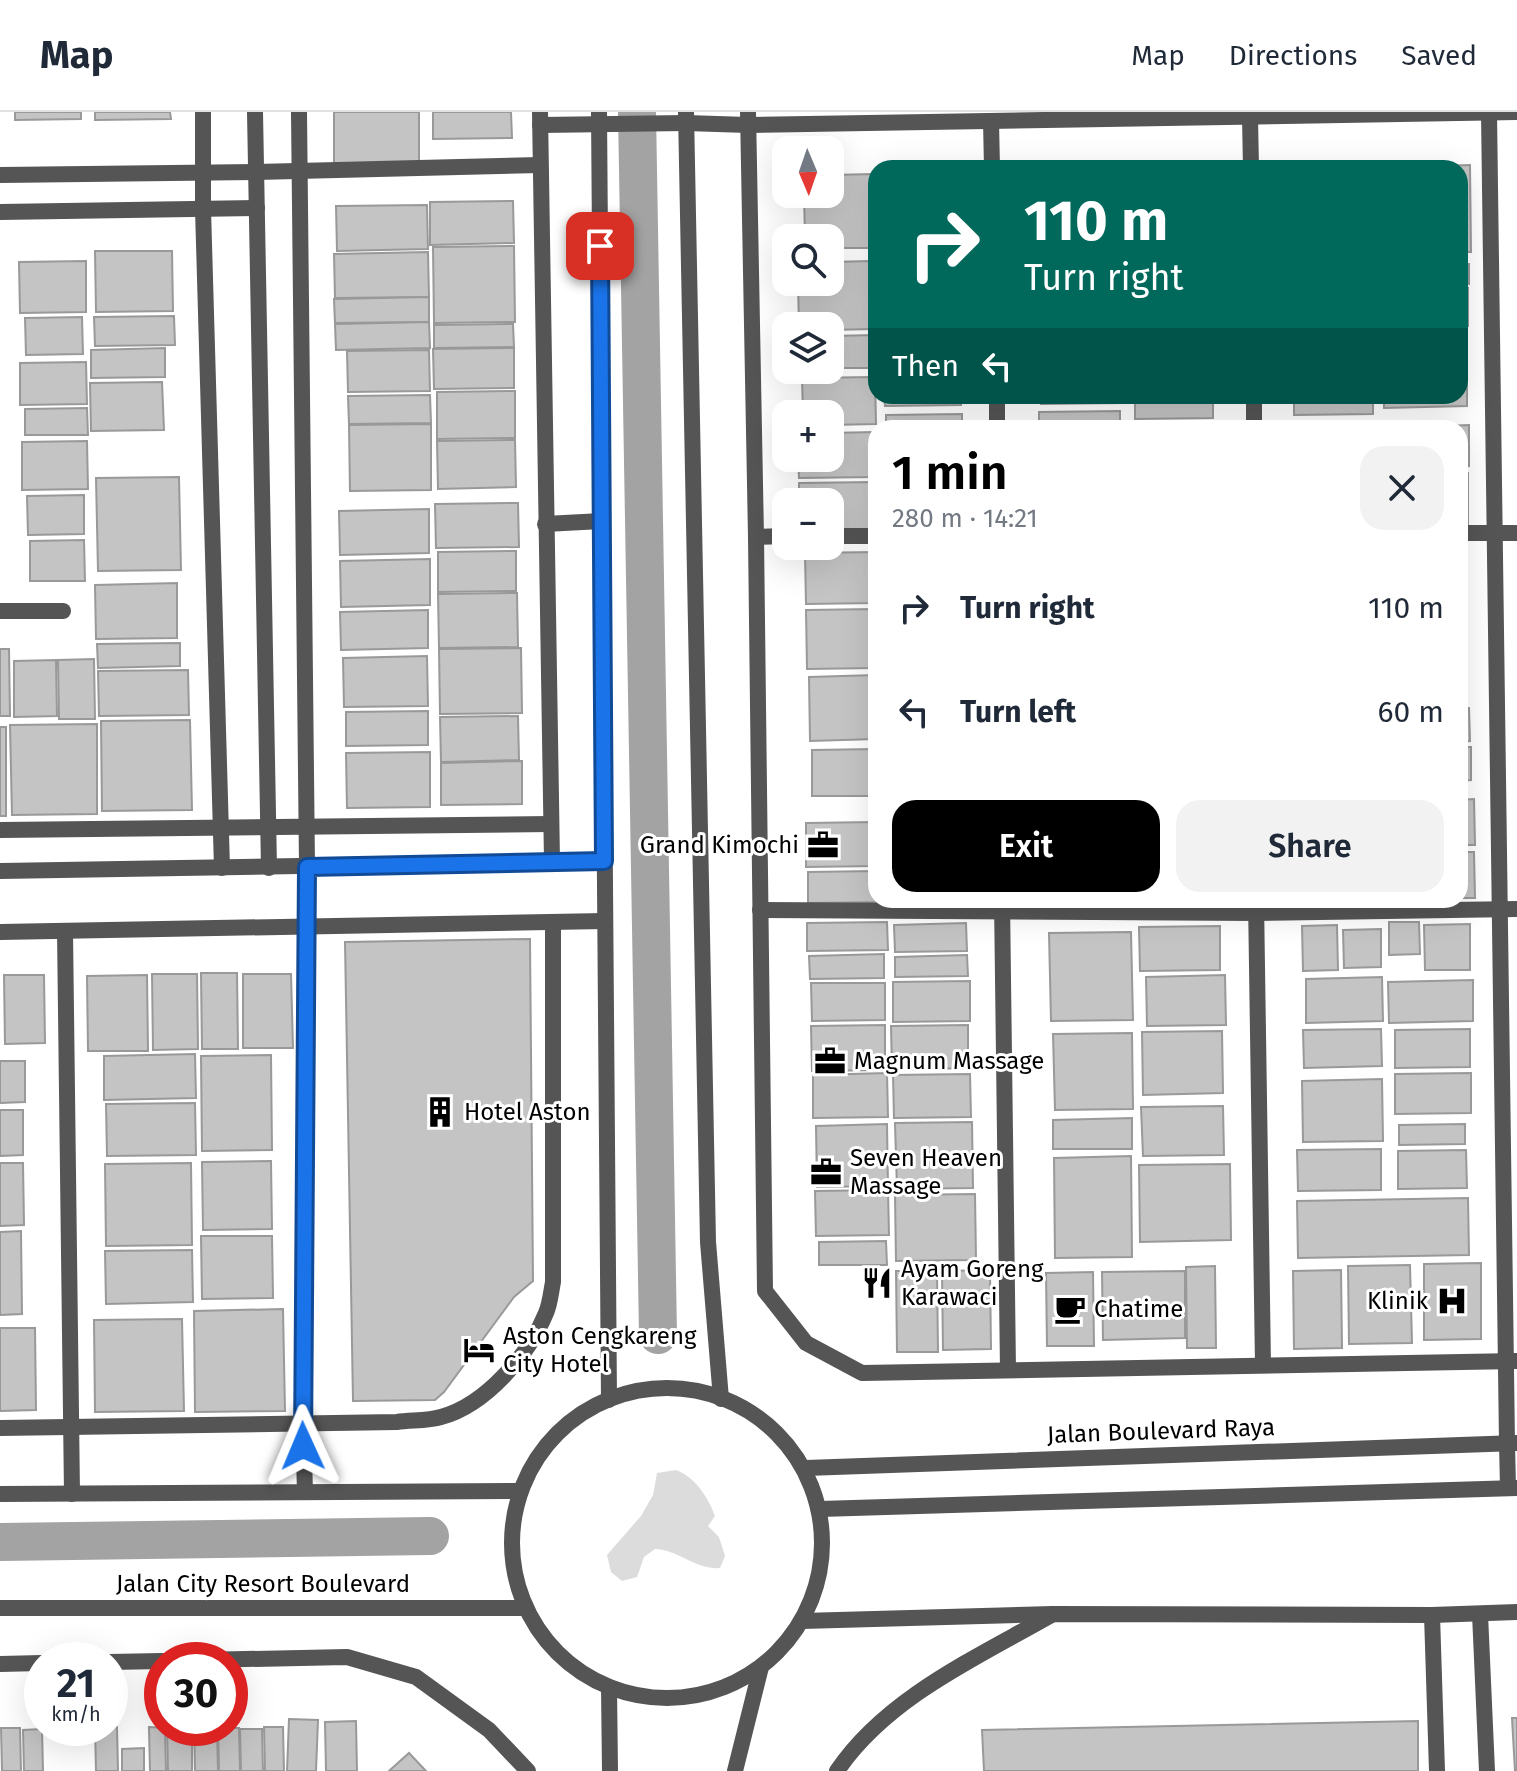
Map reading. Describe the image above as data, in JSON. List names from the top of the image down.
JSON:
{
  "streets": {
    "street": ["Jalan Boulevard Raya", "Jalan City Resort Boulevard"]
  },
  "places": {
    "office": ["Grand Kimochi", "Magnum Massage", "Seven Heaven Massage"],
    "building": ["Hotel Aston"],
    "restaurant": ["Ayam Goreng Karawaci"],
    "hospital": ["Klinik"],
    "cafe": ["Chatime"],
    "hotel": ["Aston Cengkareng City Hotel"]
  },
  "north": "bottom",
  "page": {
    "header": "Map",
    "nav": ["Map", "Directions", "Saved"],
    "map_buttons": ["+", "−"],
    "turn": ["110 m", "Turn right"],
    "then": "Then",
    "heading": ["1 min", "280 m · 14:21"],
    "list": [
      {
        "name": "Turn right",
        "value": "110 m"
      },
      {
        "name": "Turn left",
        "value": "60 m"
      }
    ],
    "buttons": ["Exit", "Share"],
    "speed": "21 km/h",
    "limit": "30"
  }
}
